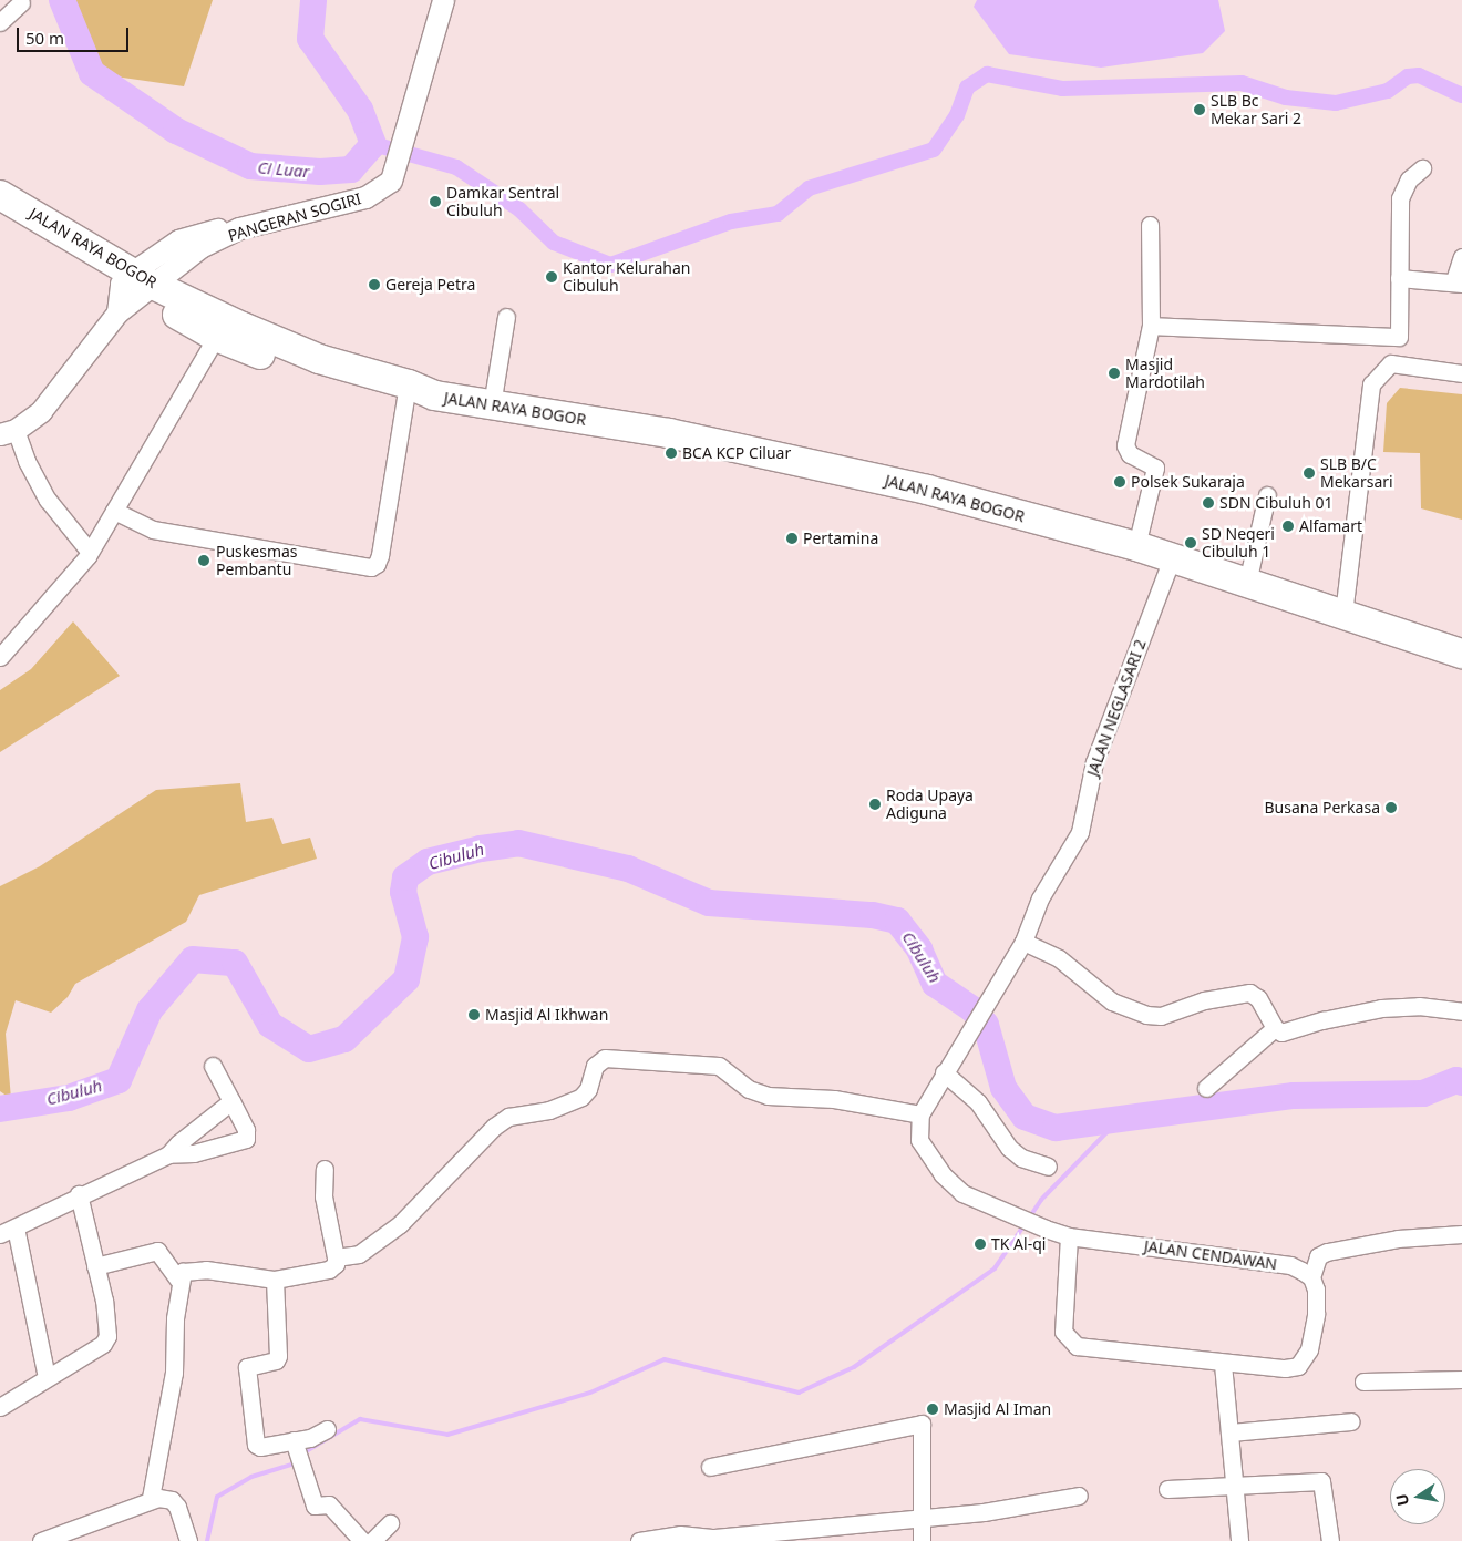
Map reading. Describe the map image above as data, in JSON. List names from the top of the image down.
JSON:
{
  "streets": {
    "highway": ["JALAN RAYA BOGOR"],
    "street": ["PANGERAN SOGIRI", "JALAN NEGLASARI 2", "JALAN CENDAWAN"]
  },
  "crossings": [
    ["PANGERAN SOGIRI", "JALAN RAYA BOGOR"],
    ["JALAN RAYA BOGOR", "JALAN NEGLASARI 2"]
  ],
  "water": ["Ci Luar", "Cibuluh"],
  "places": [
    "SLB Bc Mekar Sari 2",
    "Damkar Sentral Cibuluh",
    "Kantor Kelurahan Cibuluh",
    "Gereja Petra",
    "Masjid Mardotilah",
    "BCA KCP Ciluar",
    "SLB B/C Mekarsari",
    "Polsek Sukaraja",
    "SDN Cibuluh 01",
    "Alfamart",
    "Pertamina",
    "SD Negeri Cibuluh 1",
    "Puskesmas Pembantu",
    "Roda Upaya Adiguna",
    "Busana Perkasa",
    "Masjid Al Ikhwan",
    "TK Al-qi",
    "Masjid Al Iman"
  ],
  "scale_bar": "50 m",
  "north": "left"
}
